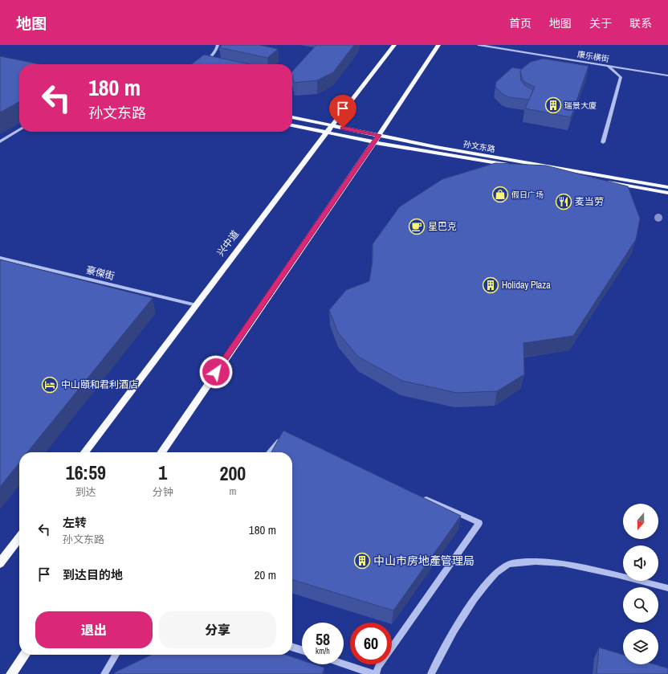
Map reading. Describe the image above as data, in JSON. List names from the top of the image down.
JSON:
{
  "streets": {
    "main road": ["孙文东路", "兴中道"],
    "street": ["康乐横街", "豪傑街"]
  },
  "crossings": [
    ["孙文东路", "兴中道"],
    ["兴中道", "豪傑街"]
  ],
  "places": {
    "building": ["瑞景大廈", "Holiday Plaza", "中山市房地產管理局"],
    "shop": ["假日广场"],
    "restaurant": ["麦当劳"],
    "cafe": ["星巴克"],
    "hotel": ["中山頤和君利酒店"]
  },
  "north": "bottom",
  "page": {
    "header": "地图",
    "nav": [
      "首页",
      "地图",
      "关于",
      "联系"
    ],
    "turn": ["180 m", "孙文东路"],
    "eta": [
      "16:59",
      "到达",
      "1",
      "分钟",
      "200",
      "m"
    ],
    "list": [
      {
        "name": "左转",
        "note": "孙文东路",
        "value": "180 m"
      },
      {
        "name": "到达目的地",
        "value": "20 m"
      }
    ],
    "buttons": ["退出", "分享"],
    "speed": "58 km/h",
    "limit": "60"
  }
}
